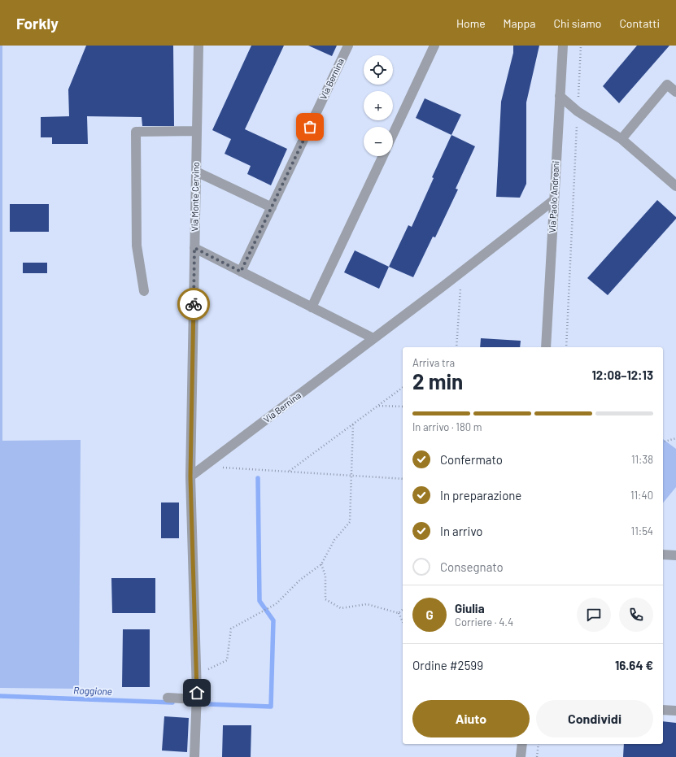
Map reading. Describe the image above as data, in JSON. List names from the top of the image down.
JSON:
{
  "streets": {
    "street": ["Via Bernina", "Via Monte Cervino", "Via Paolo Andreani"]
  },
  "crossings": [
    ["Via Bernina", "Via Monte Cervino"],
    ["Via Bernina", "Via Paolo Andreani"]
  ],
  "water": ["Roggione"],
  "page": {
    "header": "Forkly",
    "nav": [
      "Home",
      "Mappa",
      "Chi siamo",
      "Contatti"
    ],
    "map_buttons": ["+", "−"],
    "heading": ["2 min", "Arriva tra", "12:08–12:13"],
    "panel": [
      "Giulia",
      "Corriere · 4.4",
      "Ordine #2599",
      "16.64 €"
    ],
    "bar": "In arrivo · 180 m",
    "list": [
      ["Confermato", "11:38"],
      ["In preparazione", "11:40"],
      ["In arrivo", "11:54"],
      "Consegnato"
    ],
    "round": "G",
    "buttons": ["Aiuto", "Condividi"]
  }
}
